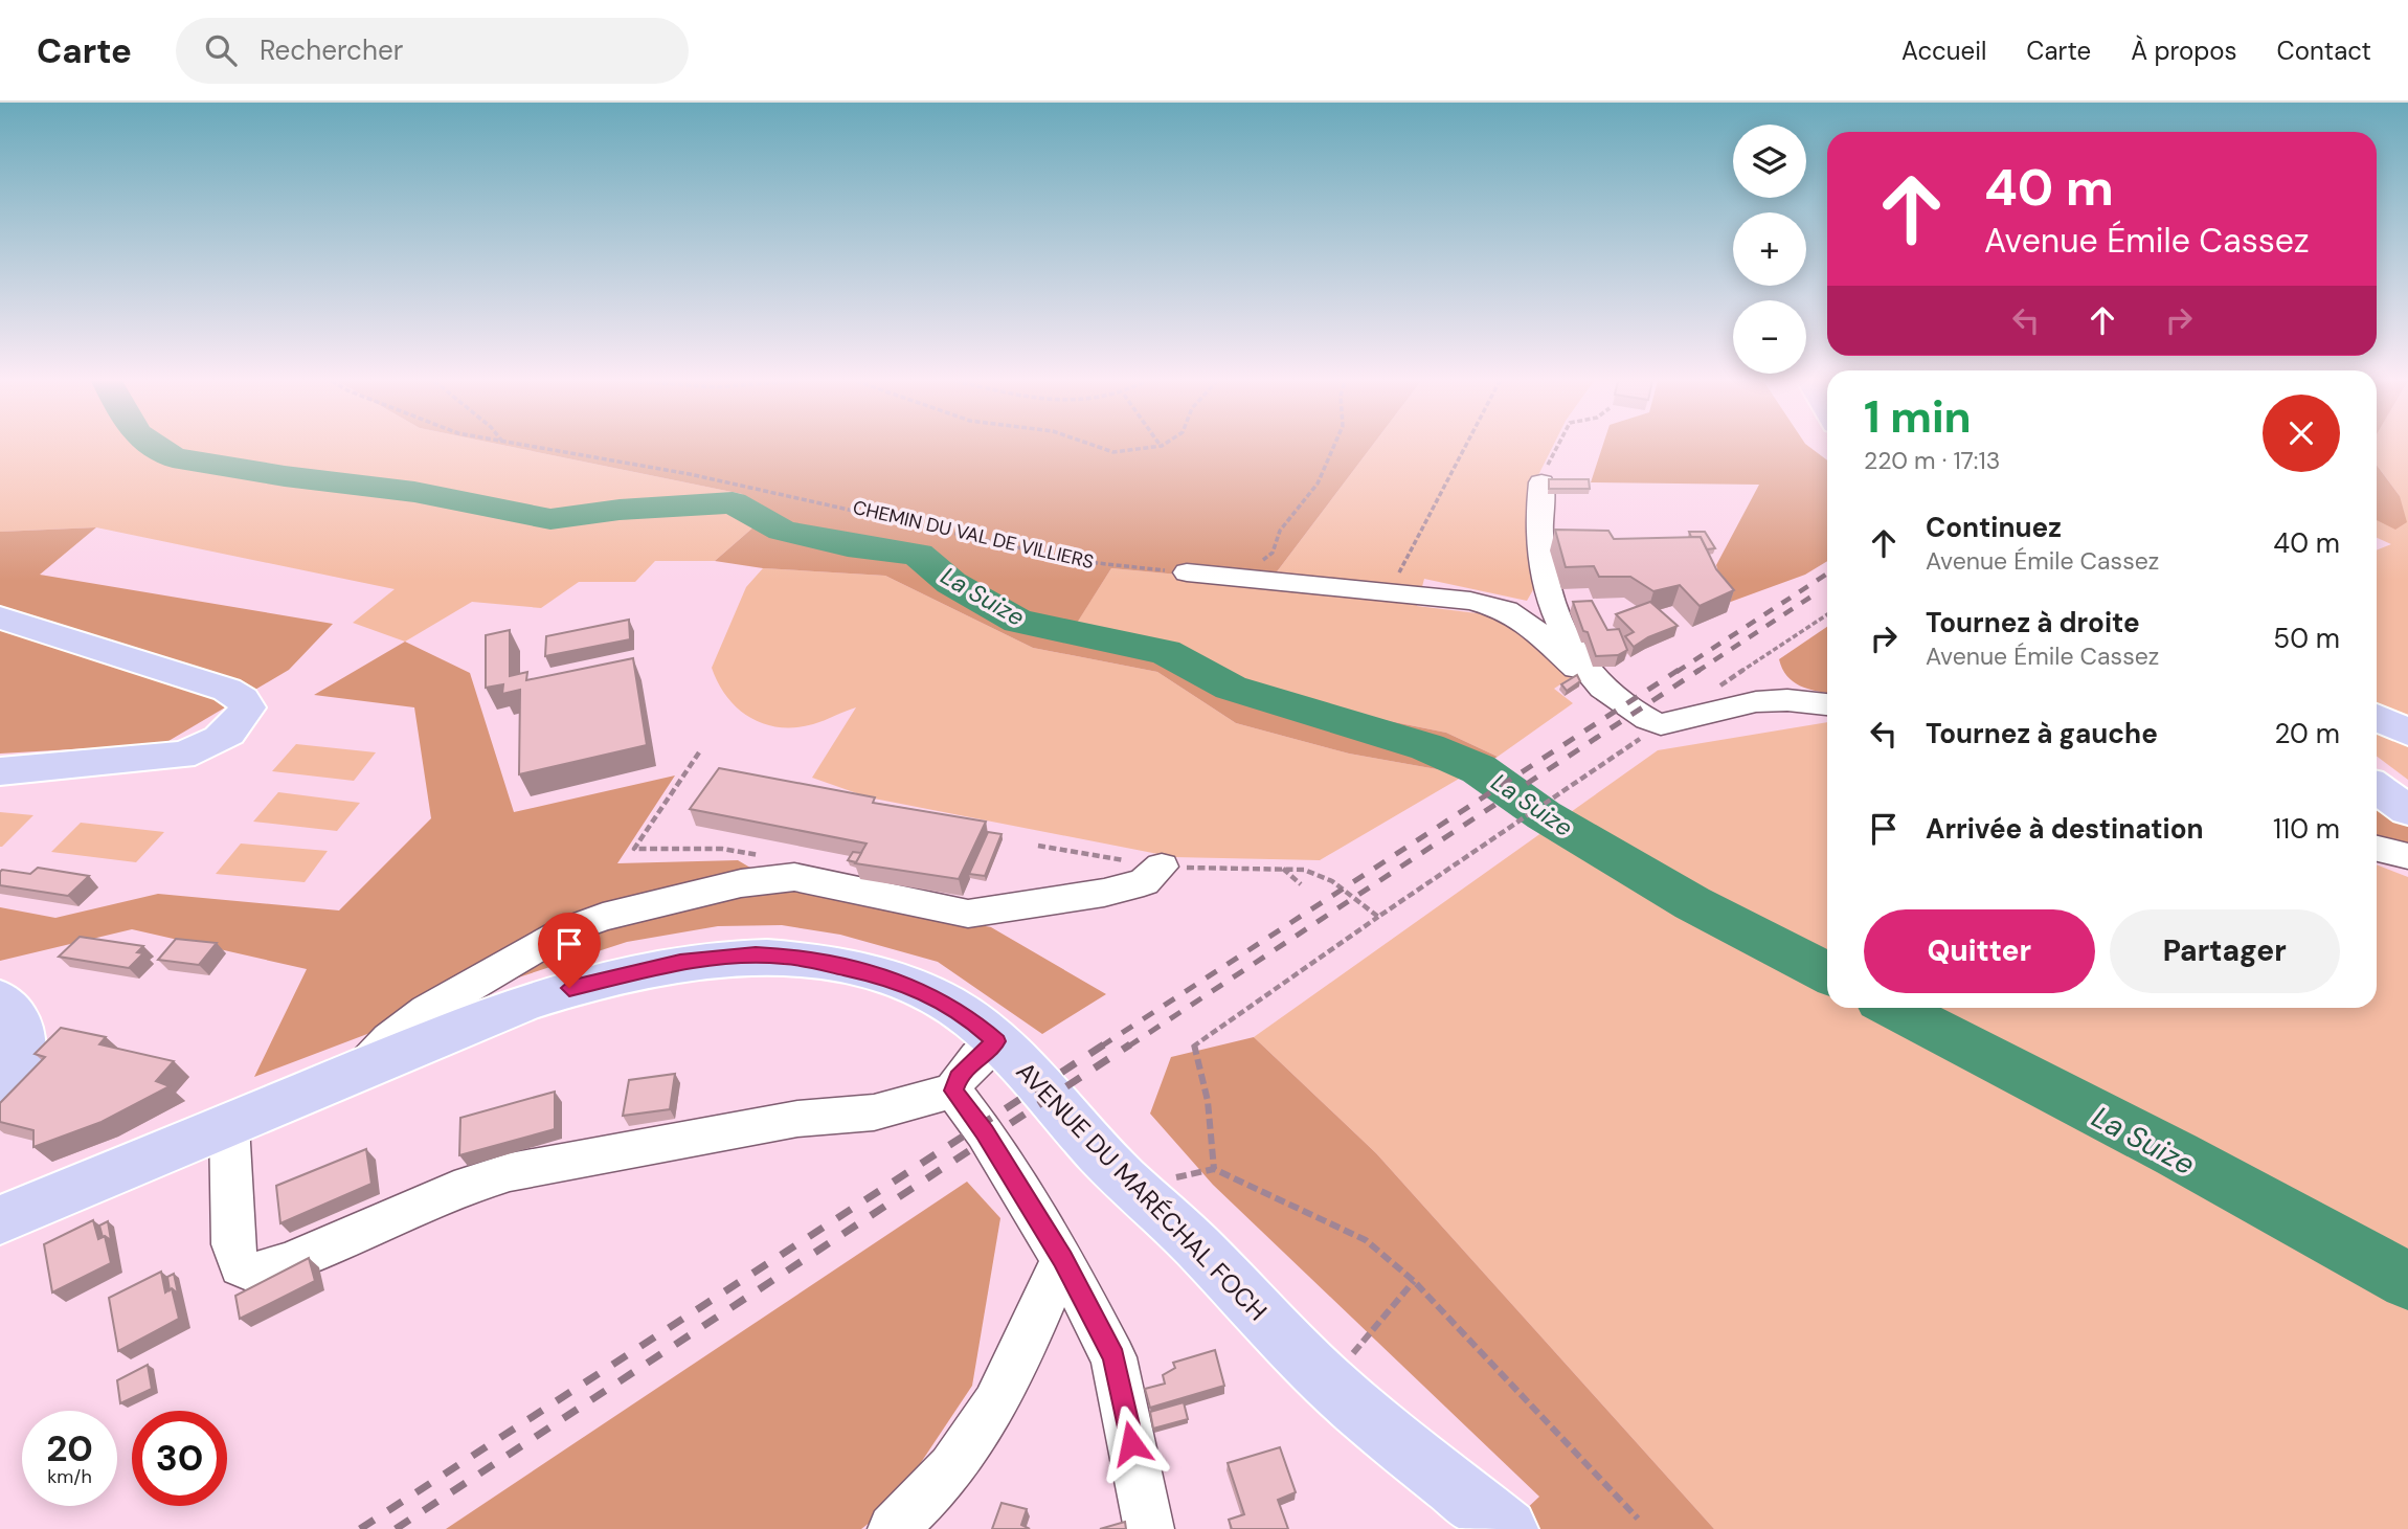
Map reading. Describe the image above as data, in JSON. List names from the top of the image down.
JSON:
{
  "streets": {
    "main road": ["AVENUE DU MARÉCHAL FOCH"],
    "path": ["CHEMIN DU VAL DE VILLIERS"]
  },
  "water": ["La Suize"],
  "page": {
    "header": "Carte",
    "search": "Rechercher",
    "nav": [
      "Accueil",
      "Carte",
      "À propos",
      "Contact"
    ],
    "map_buttons": ["+", "−"],
    "turn": ["40 m", "Avenue Émile Cassez"],
    "heading": ["1 min", "220 m · 17:13"],
    "list": [
      {
        "name": "Continuez",
        "note": "Avenue Émile Cassez",
        "value": "40 m"
      },
      {
        "name": "Tournez à droite",
        "note": "Avenue Émile Cassez",
        "value": "50 m"
      },
      {
        "name": "Tournez à gauche",
        "value": "20 m"
      },
      {
        "name": "Arrivée à destination",
        "value": "110 m"
      }
    ],
    "buttons": ["Quitter", "Partager"],
    "speed": "20 km/h",
    "limit": "30"
  }
}
